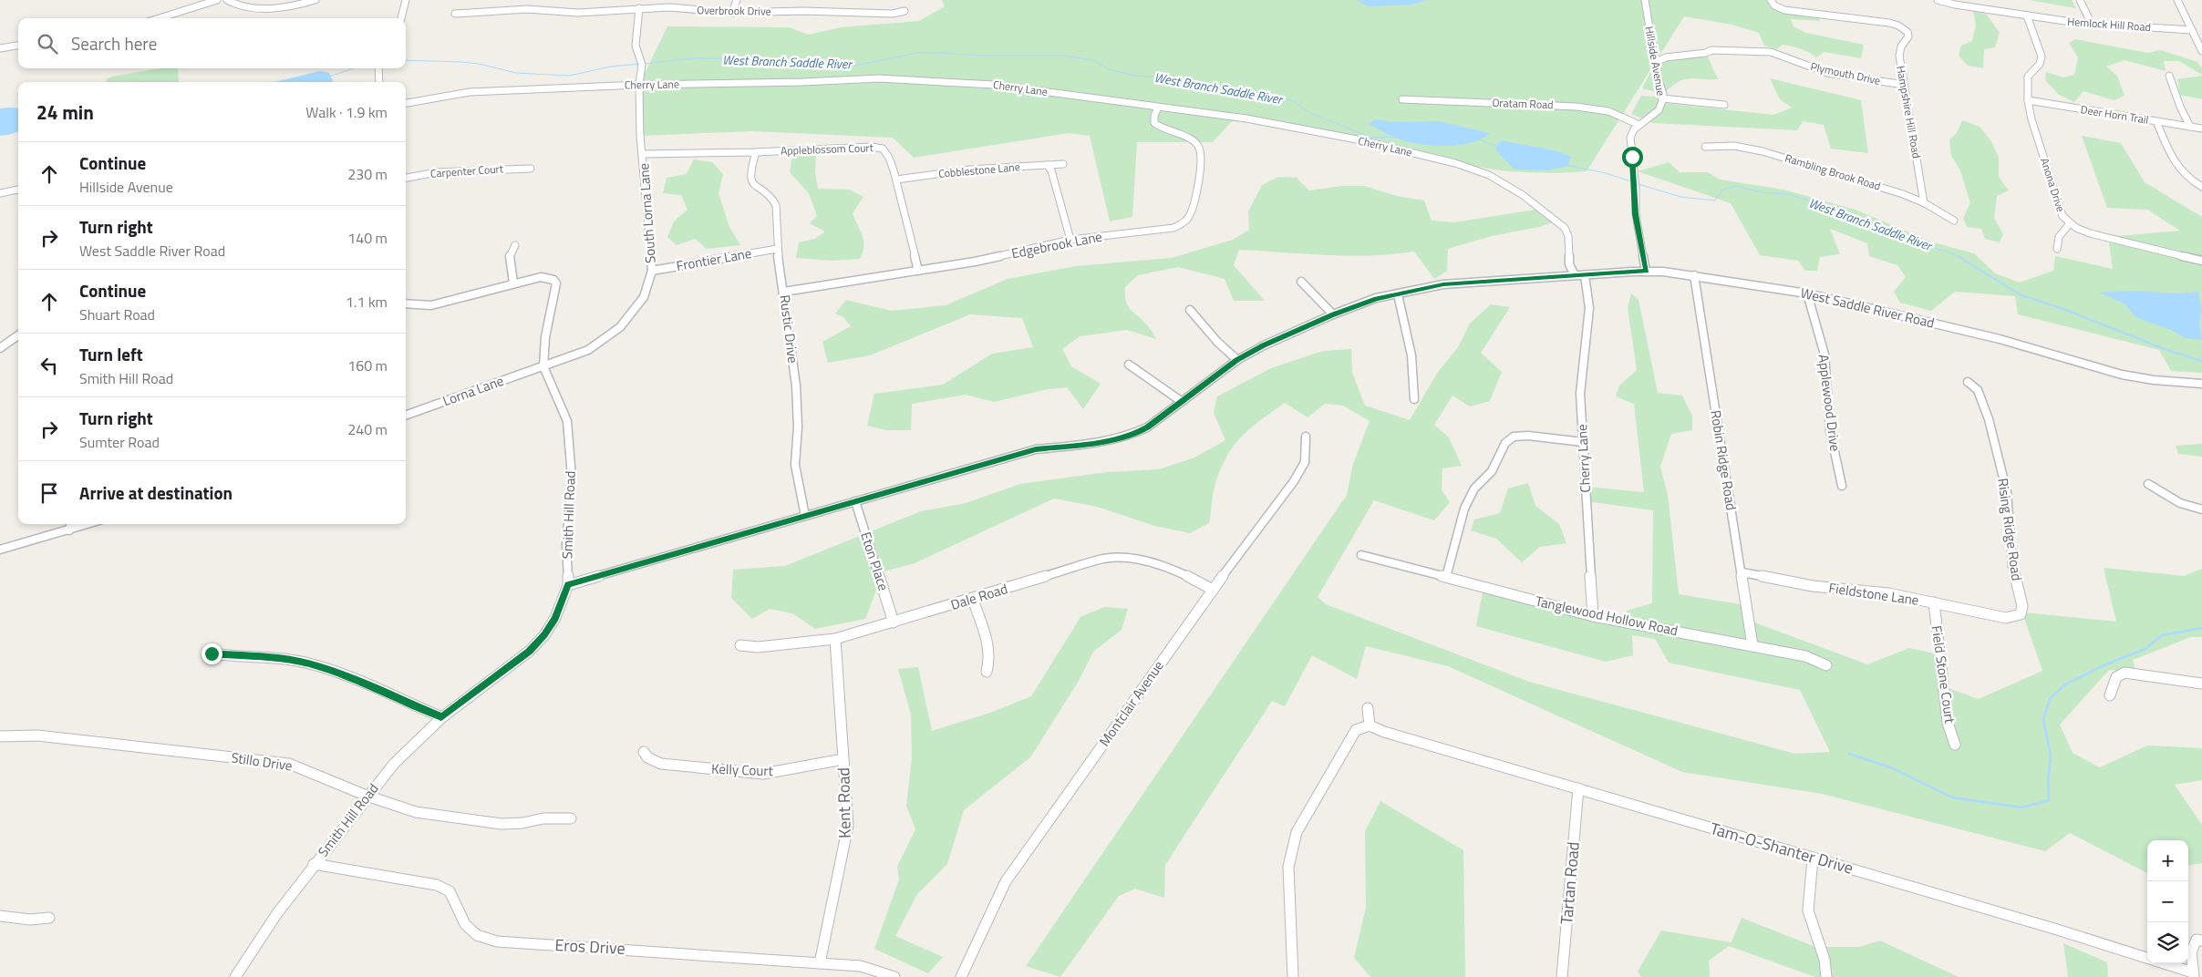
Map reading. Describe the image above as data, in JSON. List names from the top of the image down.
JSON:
{
  "streets": {
    "street": [
      "Overbrook Drive",
      "Hemlock Hill Road",
      "Hillside Avenue",
      "Plymouth Drive",
      "Cherry Lane",
      "Oratam Road",
      "Hampshire Hill Road",
      "Deer Horn Trail",
      "Appleblossom Court",
      "Cobblestone Lane",
      "Carpenter Court",
      "Rambling Brook Road",
      "Anona Drive",
      "South Lorna Lane",
      "Edgebrook Lane",
      "Frontier Lane",
      "West Saddle River Road",
      "Rustic Drive",
      "Lorna Lane",
      "Applewood Drive",
      "Robin Ridge Road",
      "Smith Hill Road",
      "Rising Ridge Road",
      "Eton Place",
      "Fieldstone Lane",
      "Dale Road",
      "Tanglewood Hollow Road",
      "Field Stone Court",
      "Montclair Avenue",
      "Stillo Drive",
      "Kelly Court",
      "Kent Road",
      "Tam-O-Shanter Drive",
      "Tartan Road",
      "Eros Drive"
    ]
  },
  "crossings": [
    ["Overbrook Drive", "South Lorna Lane"],
    ["Hemlock Hill Road", "Anona Drive"],
    ["Hillside Avenue", "Plymouth Drive"],
    ["Hillside Avenue", "Oratam Road"],
    ["Hillside Avenue", "West Saddle River Road"],
    ["Plymouth Drive", "Hampshire Hill Road"],
    ["Cherry Lane", "South Lorna Lane"],
    ["Cherry Lane", "Edgebrook Lane"],
    ["Cherry Lane", "West Saddle River Road"],
    ["Cherry Lane", "Tanglewood Hollow Road"],
    ["Hampshire Hill Road", "Rambling Brook Road"],
    ["Deer Horn Trail", "Anona Drive"],
    ["Appleblossom Court", "Cobblestone Lane"],
    ["Appleblossom Court", "South Lorna Lane"],
    ["Appleblossom Court", "Edgebrook Lane"],
    ["Appleblossom Court", "Rustic Drive"],
    ["South Lorna Lane", "Frontier Lane"],
    ["South Lorna Lane", "Lorna Lane"],
    ["South Lorna Lane", "Smith Hill Road"],
    ["Edgebrook Lane", "Rustic Drive"],
    ["Frontier Lane", "Rustic Drive"],
    ["West Saddle River Road", "Applewood Drive"],
    ["West Saddle River Road", "Robin Ridge Road"],
    ["Lorna Lane", "Smith Hill Road"],
    ["Robin Ridge Road", "Fieldstone Lane"],
    ["Robin Ridge Road", "Tanglewood Hollow Road"],
    ["Smith Hill Road", "Stillo Drive"],
    ["Smith Hill Road", "Eros Drive"],
    ["Rising Ridge Road", "Fieldstone Lane"],
    ["Eton Place", "Dale Road"],
    ["Fieldstone Lane", "Field Stone Court"],
    ["Dale Road", "Montclair Avenue"],
    ["Dale Road", "Kent Road"],
    ["Kelly Court", "Kent Road"],
    ["Kent Road", "Eros Drive"],
    ["Tam-O-Shanter Drive", "Tartan Road"]
  ],
  "water": ["West Branch Saddle River"],
  "page": {
    "search": "Search here",
    "heading": ["24 min", "Walk · 1.9 km"],
    "list": [
      ["Continue", "Hillside Avenue", "230 m"],
      ["Turn right", "West Saddle River Road", "140 m"],
      ["Continue", "Shuart Road", "1.1 km"],
      ["Turn left", "Smith Hill Road", "160 m"],
      ["Turn right", "Sumter Road", "240 m"],
      "Arrive at destination"
    ],
    "map_buttons": ["+", "−"]
  }
}
